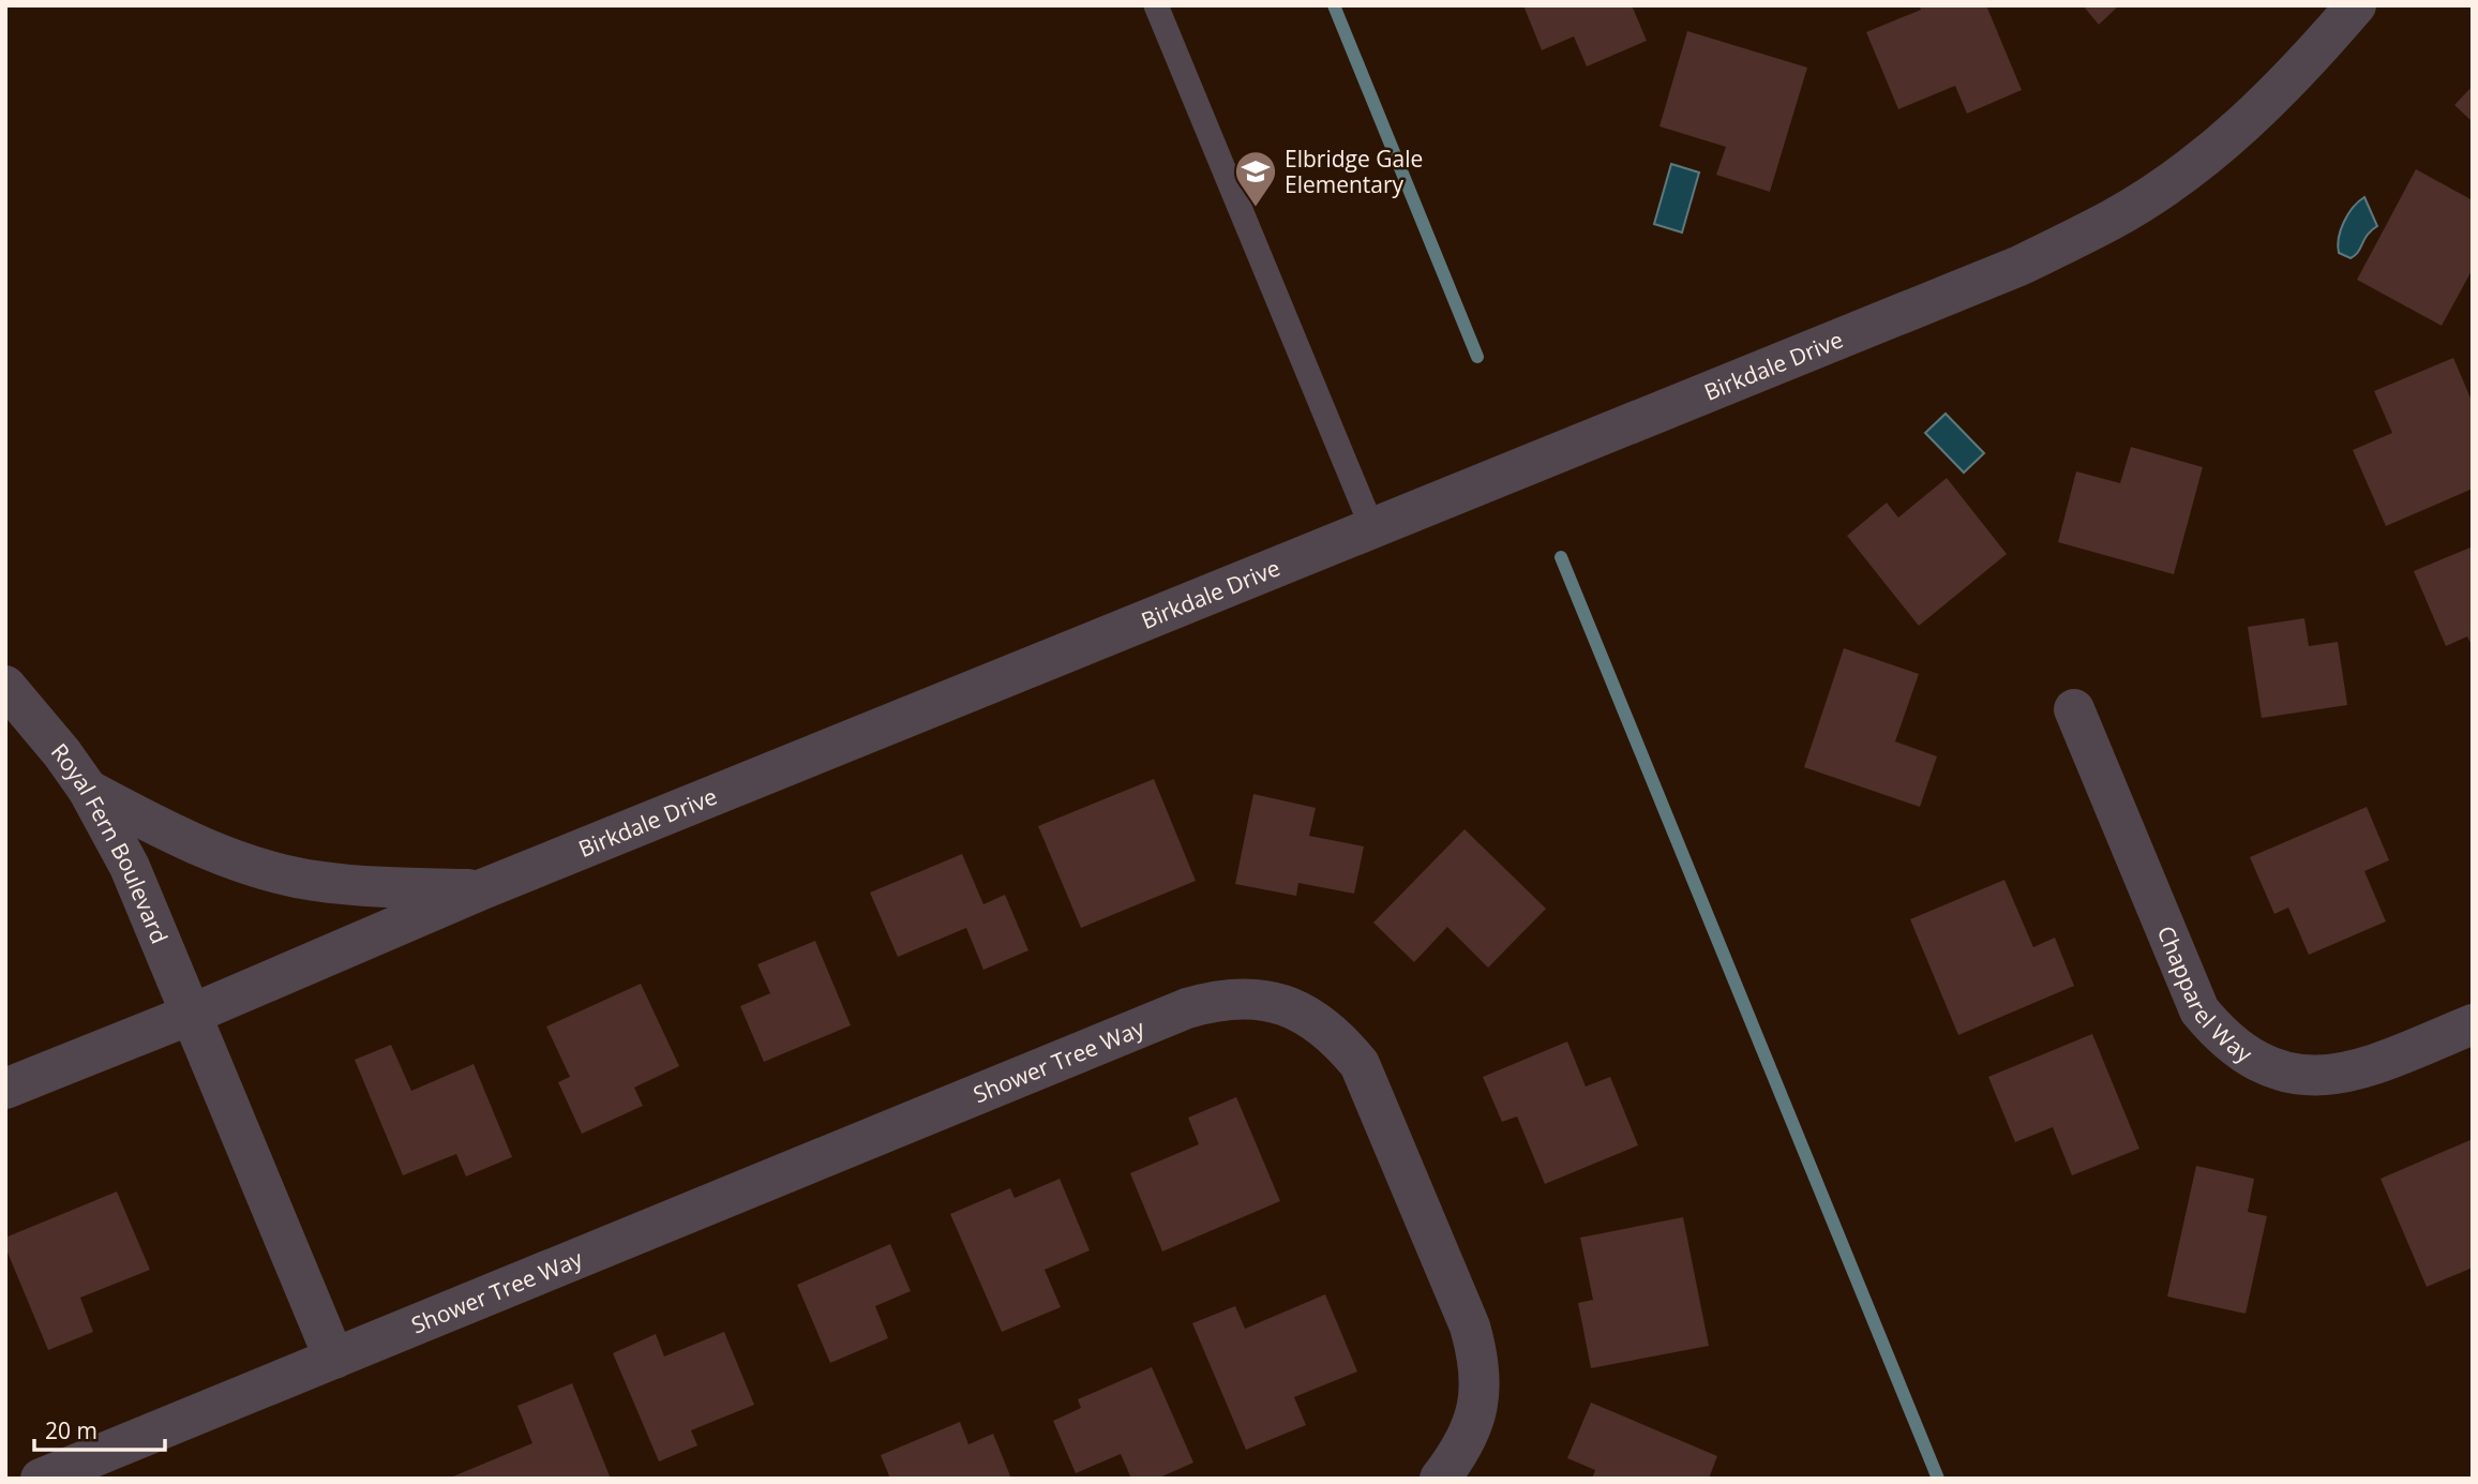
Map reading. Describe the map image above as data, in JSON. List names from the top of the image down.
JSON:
{
  "streets": {
    "street": [
      "Birkdale Drive",
      "Royal Fern Boulevard",
      "Chapparel Way",
      "Shower Tree Way"
    ]
  },
  "crossings": [
    ["Birkdale Drive", "Royal Fern Boulevard"]
  ],
  "places": {
    "school or university": ["Elbridge Gale Elementary"]
  },
  "scale_bar": "20 m"
}
